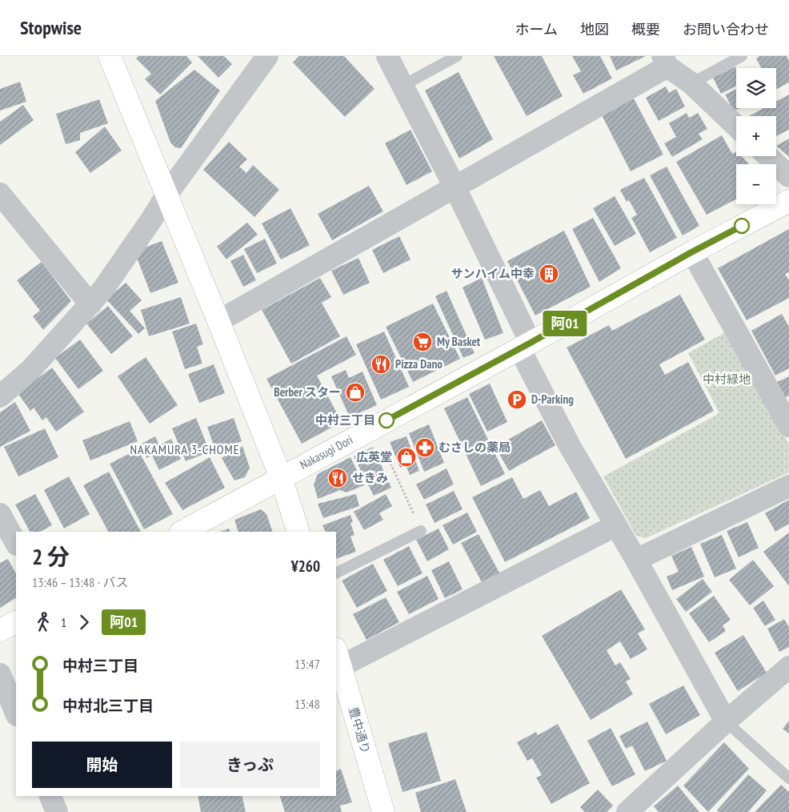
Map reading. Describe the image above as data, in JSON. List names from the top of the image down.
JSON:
{
  "streets": {
    "main road": ["Nakasugi Dori", "豊中通り"]
  },
  "districts": ["NAKAMURA 3-CHOME"],
  "parks": ["中村緑地"],
  "places": {
    "building": ["サンハイム中幸"],
    "supermarket": ["My Basket"],
    "restaurant": ["Pizza Dano", "せきみ"],
    "shop": ["Berber スター", "広英堂"],
    "parking": ["D-Parking"],
    "other": ["中村三丁目"],
    "pharmacy": ["むさしの薬局"]
  },
  "lines": ["bus line 阿01"],
  "page": {
    "header": "Stopwise",
    "nav": [
      "ホーム",
      "地図",
      "概要",
      "お問い合わせ"
    ],
    "on_map": "阿01",
    "map_buttons": ["+", "−"],
    "heading": ["2 分", "13:46 – 13:48 · バス", "¥260"],
    "legs": ["1", "阿01"],
    "list": [
      {
        "name": "中村三丁目",
        "value": "13:47"
      },
      {
        "name": "中村北三丁目",
        "value": "13:48"
      }
    ],
    "buttons": ["開始", "きっぷ"]
  }
}
